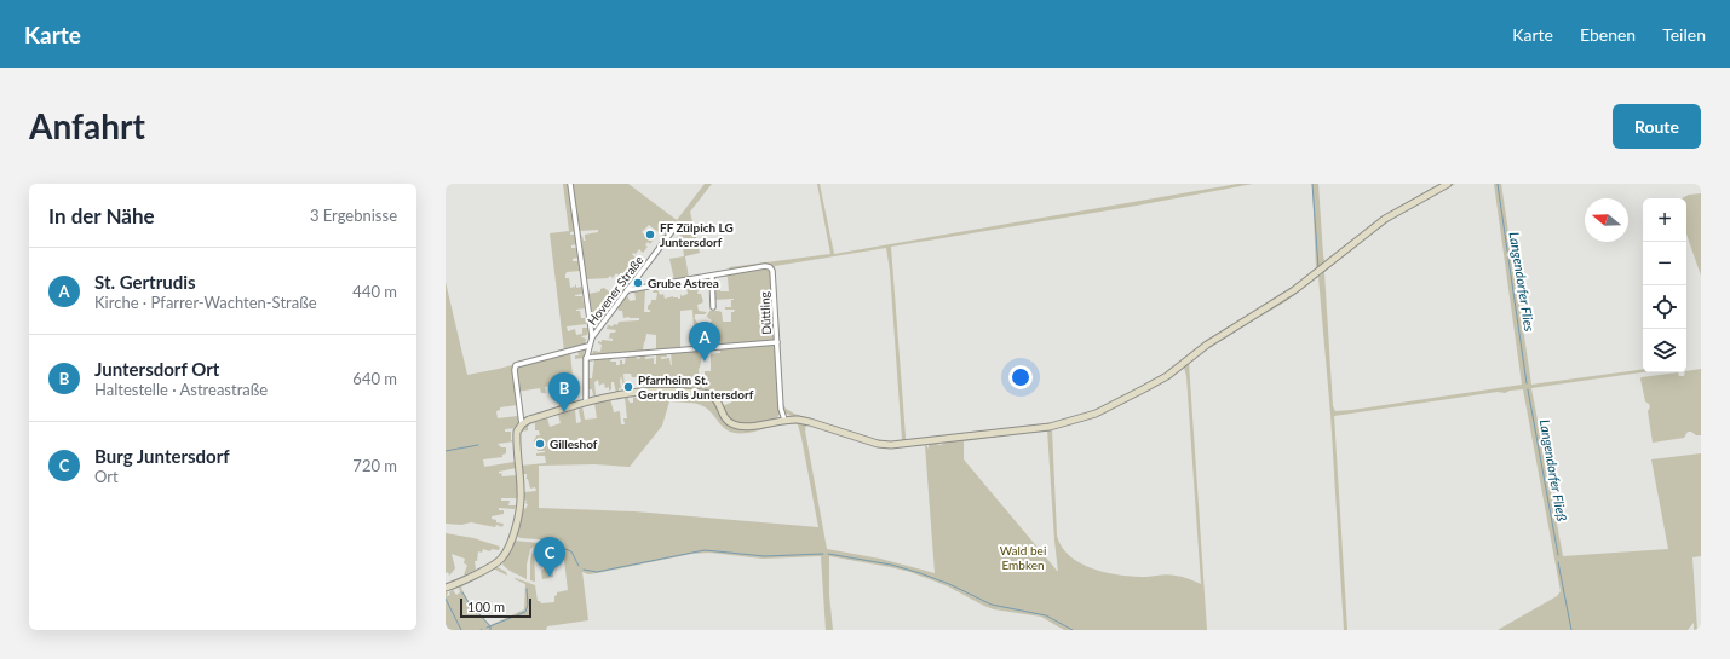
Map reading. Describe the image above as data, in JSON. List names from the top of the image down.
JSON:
{
  "streets": {
    "street": ["Hovener Straße", "Düttling"]
  },
  "crossings": [
    ["Hovener Straße", "Düttling"]
  ],
  "water": ["Langendorfer Flies", "Langendorfer Fließ"],
  "parks": ["Wald bei Embken"],
  "places": [
    "FF Zülpich LG Juntersdorf",
    "Grube Astrea",
    "Pfarrheim St. Gertrudis Juntersdorf",
    "Gilleshof"
  ],
  "scale_bar": "100 m",
  "north": "left",
  "page": {
    "header": "Karte",
    "nav": ["Karte", "Ebenen", "Teilen"],
    "buttons": "Route",
    "title": "Anfahrt",
    "heading": ["In der Nähe", "3 Ergebnisse"],
    "map_buttons": ["+", "−"],
    "list": [
      {
        "mark": "A",
        "name": "St. Gertrudis",
        "note": "Kirche · Pfarrer-Wachten-Straße",
        "value": "440 m"
      },
      {
        "mark": "B",
        "name": "Juntersdorf Ort",
        "note": "Haltestelle · Astreastraße",
        "value": "640 m"
      },
      {
        "mark": "C",
        "name": "Burg Juntersdorf",
        "note": "Ort",
        "value": "720 m"
      }
    ],
    "pins": ["A", "B", "C"],
    "scale": "100 m"
  }
}
